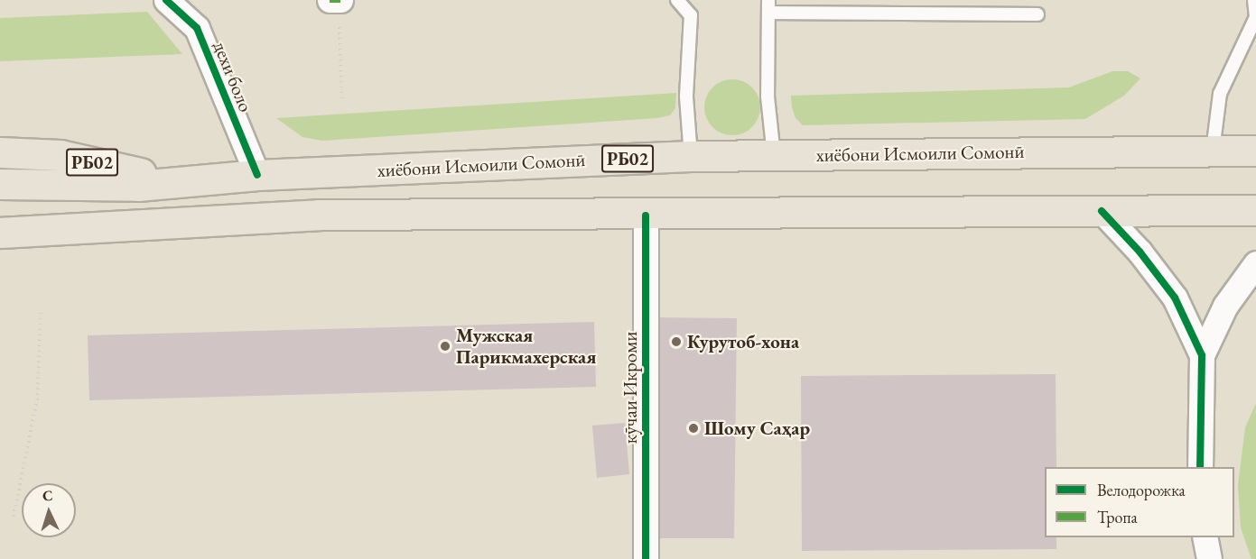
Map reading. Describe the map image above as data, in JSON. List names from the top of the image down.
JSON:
{
  "streets": {
    "highway": ["хиёбони Исмоили Сомонӣ", "РБ02"],
    "street": ["дехи боло", "кӯчаи Икроми"]
  },
  "crossings": [
    ["дехи боло", "хиёбони Исмоили Сомонӣ"],
    ["хиёбони Исмоили Сомонӣ", "РБ02"]
  ],
  "places": ["Курутоб-хона", "Мужская Парикмахерская", "Шому Саҳар"],
  "legend": ["Велодорожка", "Тропа"],
  "north": "top"
}
